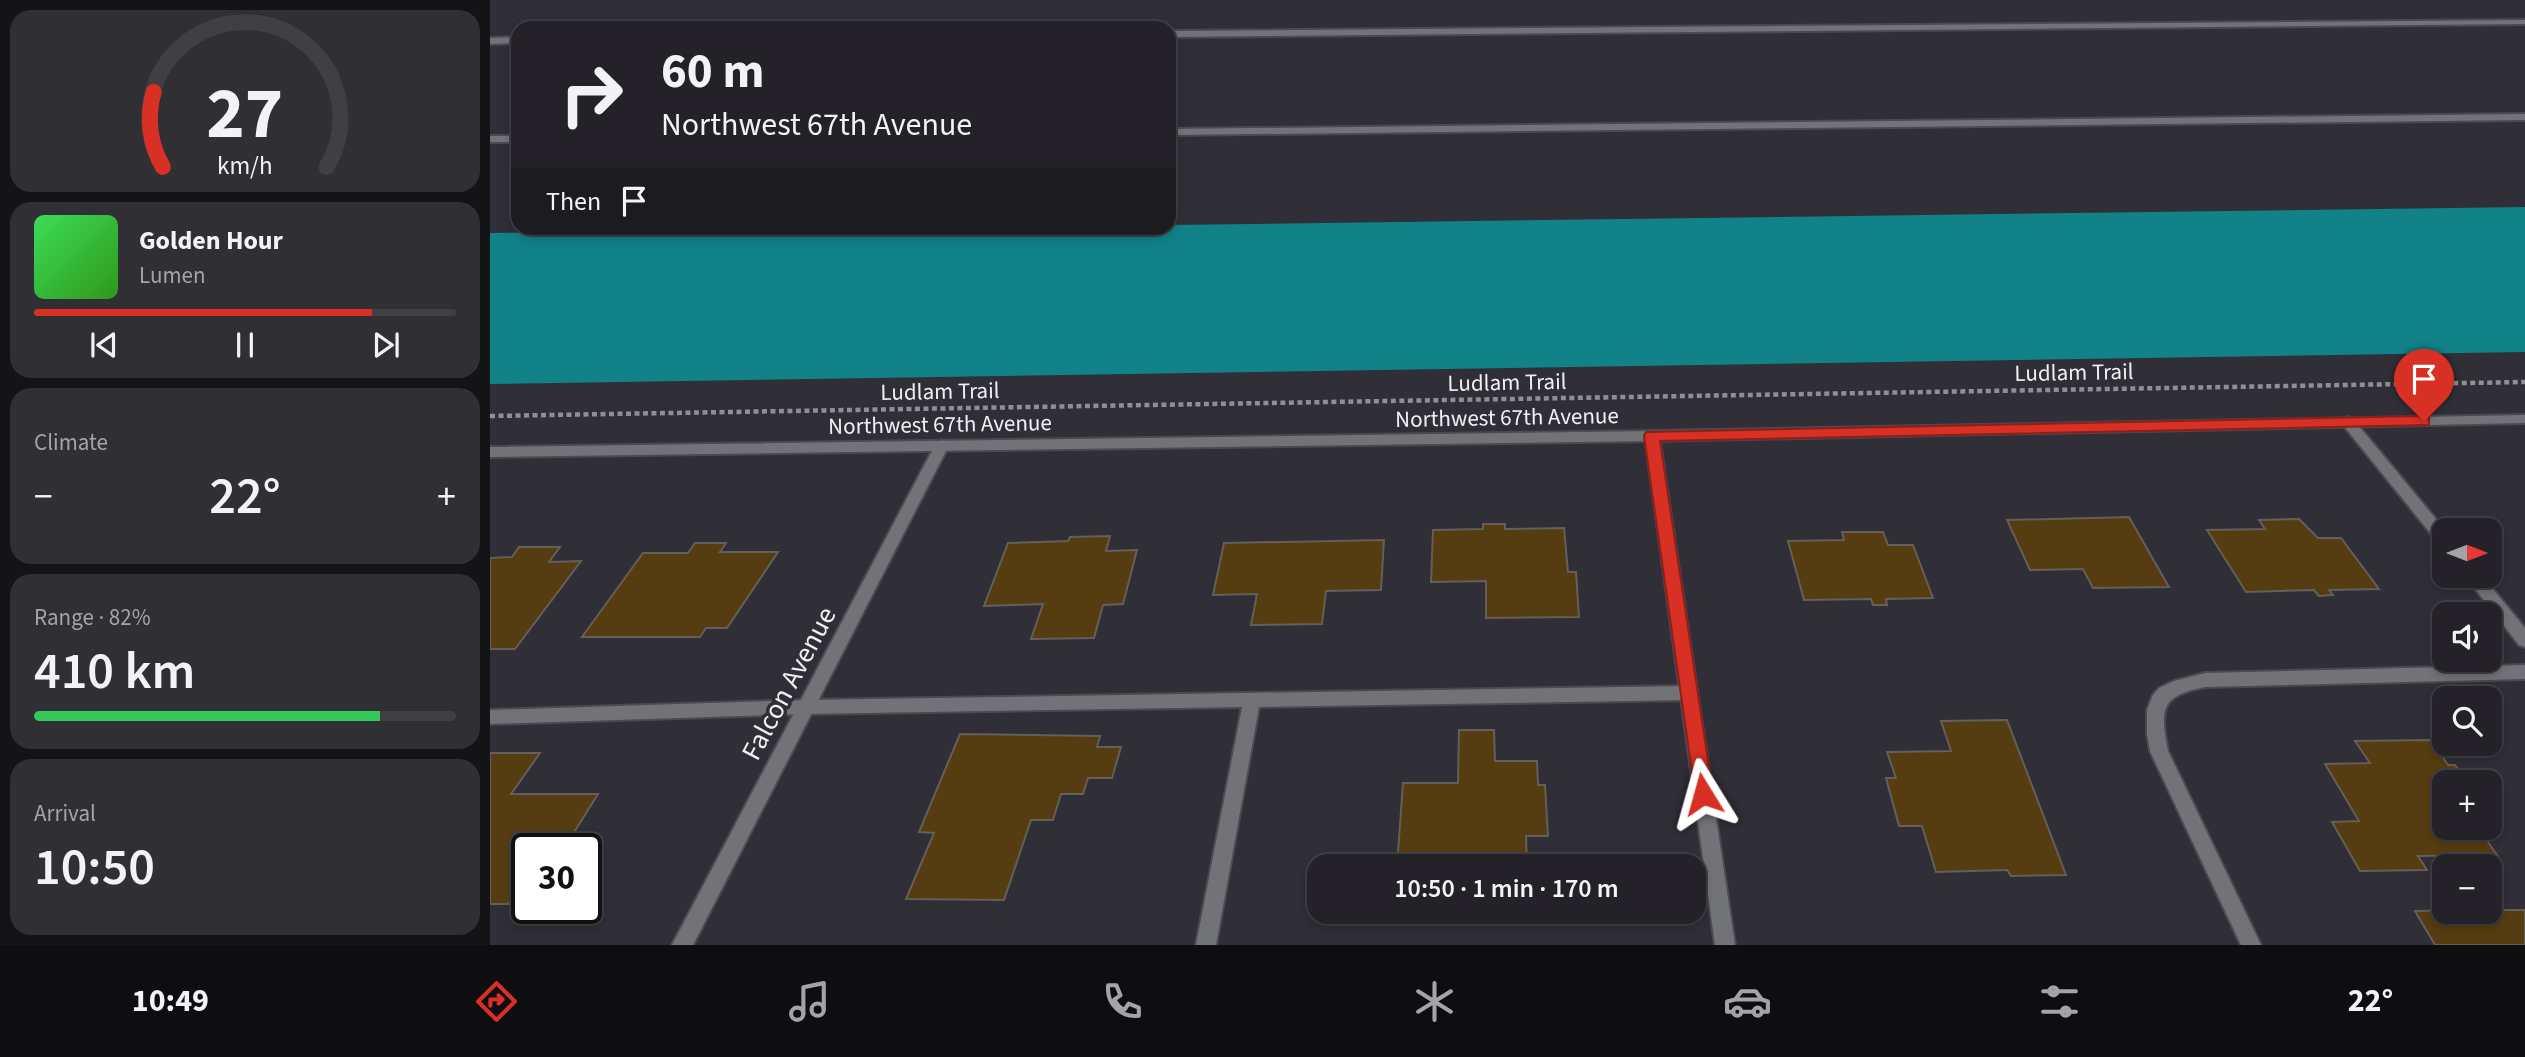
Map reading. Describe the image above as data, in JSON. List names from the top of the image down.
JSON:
{
  "streets": {
    "street": ["Northwest 67th Avenue", "Falcon Avenue"],
    "path": ["Ludlam Trail"]
  },
  "crossings": [
    ["Northwest 67th Avenue", "Falcon Avenue"]
  ],
  "north": "right",
  "page": {
    "turn": ["60 m", "Northwest 67th Avenue"],
    "then": "Then",
    "song": ["Golden Hour", "Lumen"],
    "tile": [
      "Climate",
      ["Range · 82%", "410 km"],
      ["Arrival", "10:50"]
    ],
    "heat": ["−", "22°", "+"],
    "map_buttons": ["+", "−"],
    "limit": "30",
    "trip": "10:50 · 1 min · 170 m",
    "tabs": ["10:49", "22°"],
    "gauge": ["27", "km/h"]
  }
}
